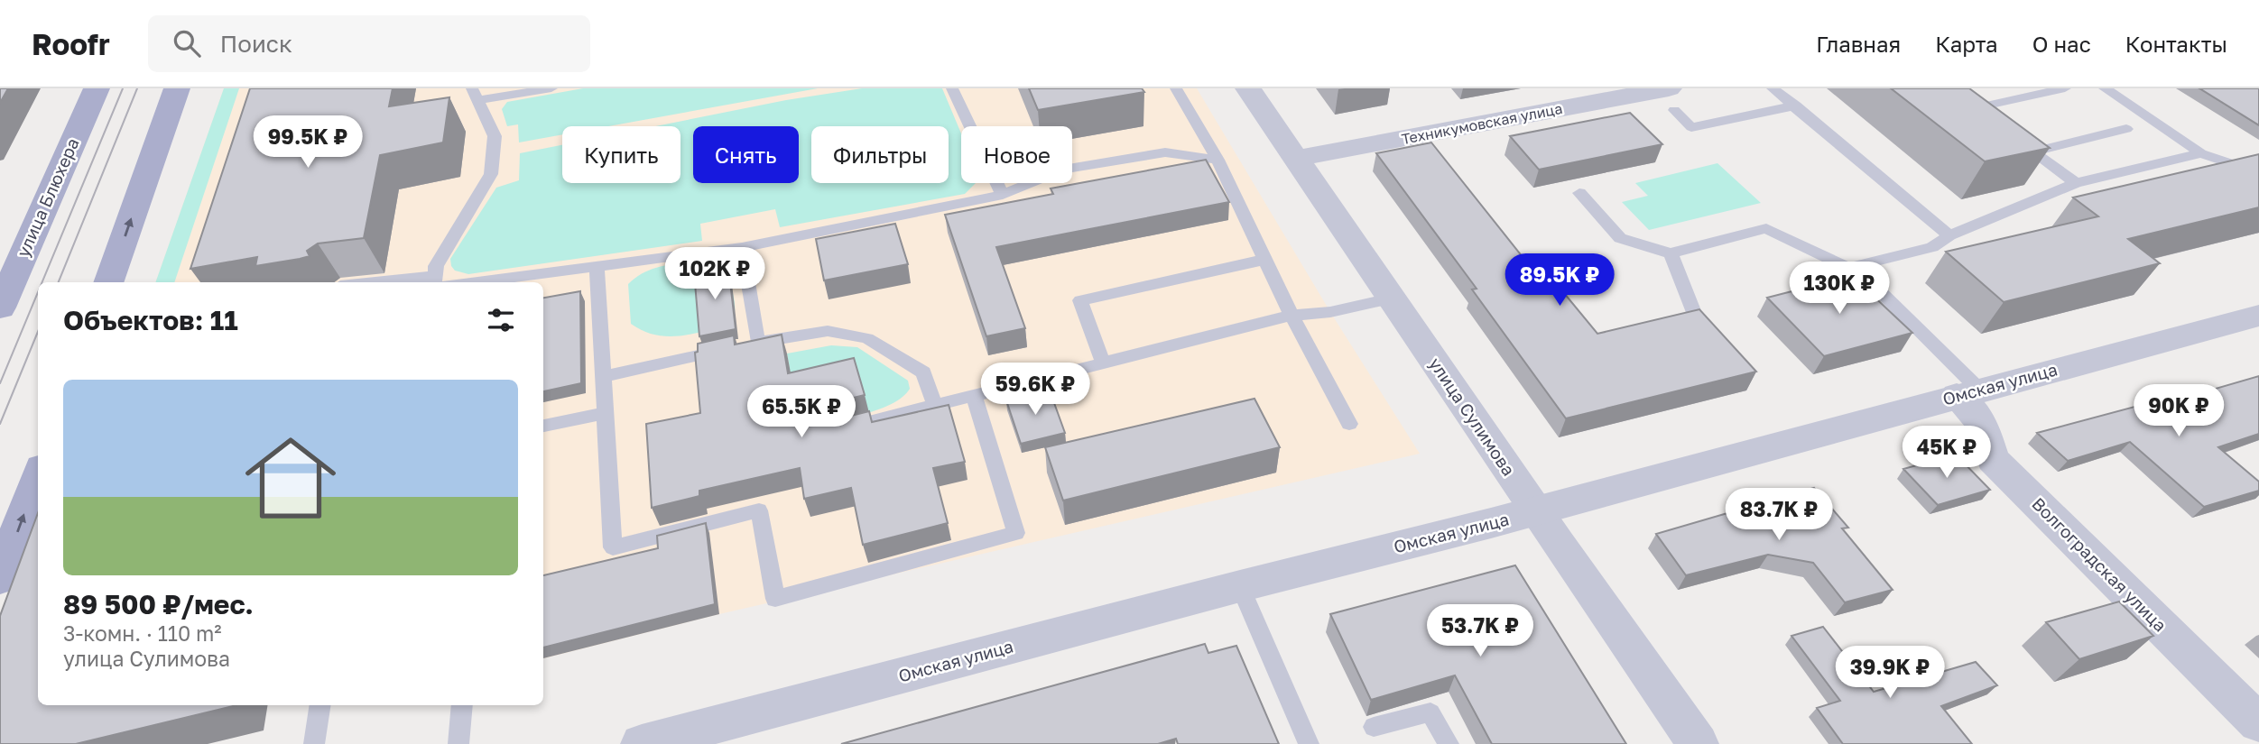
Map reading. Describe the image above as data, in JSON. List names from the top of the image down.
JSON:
{
  "streets": {
    "main road": ["улица Блюхера"],
    "street": [
      "Техникумовская улица",
      "Омская улица",
      "улица Сулимова",
      "Волгоградская улица"
    ]
  },
  "crossings": [
    ["Техникумовская улица", "улица Сулимова"],
    ["Омская улица", "улица Сулимова"],
    ["Омская улица", "Волгоградская улица"]
  ],
  "page": {
    "header": "Roofr",
    "search": "Поиск",
    "nav": [
      "Главная",
      "Карта",
      "О нас",
      "Контакты"
    ],
    "price": [
      "99.5K ₽",
      "102K ₽",
      "89.5K ₽",
      "130K ₽",
      "59.6K ₽",
      "90K ₽",
      "65.5K ₽",
      "45K ₽",
      "83.7K ₽",
      "53.7K ₽",
      "39.9K ₽"
    ],
    "chip": [
      "Купить",
      "Снять",
      "Фильтры",
      "Новое"
    ],
    "heading": "Объектов: 11",
    "list": [
      {
        "name": "89 500 ₽/мес.",
        "note": "3-комн. · 110 m² · улица Сулимова"
      }
    ]
  }
}
